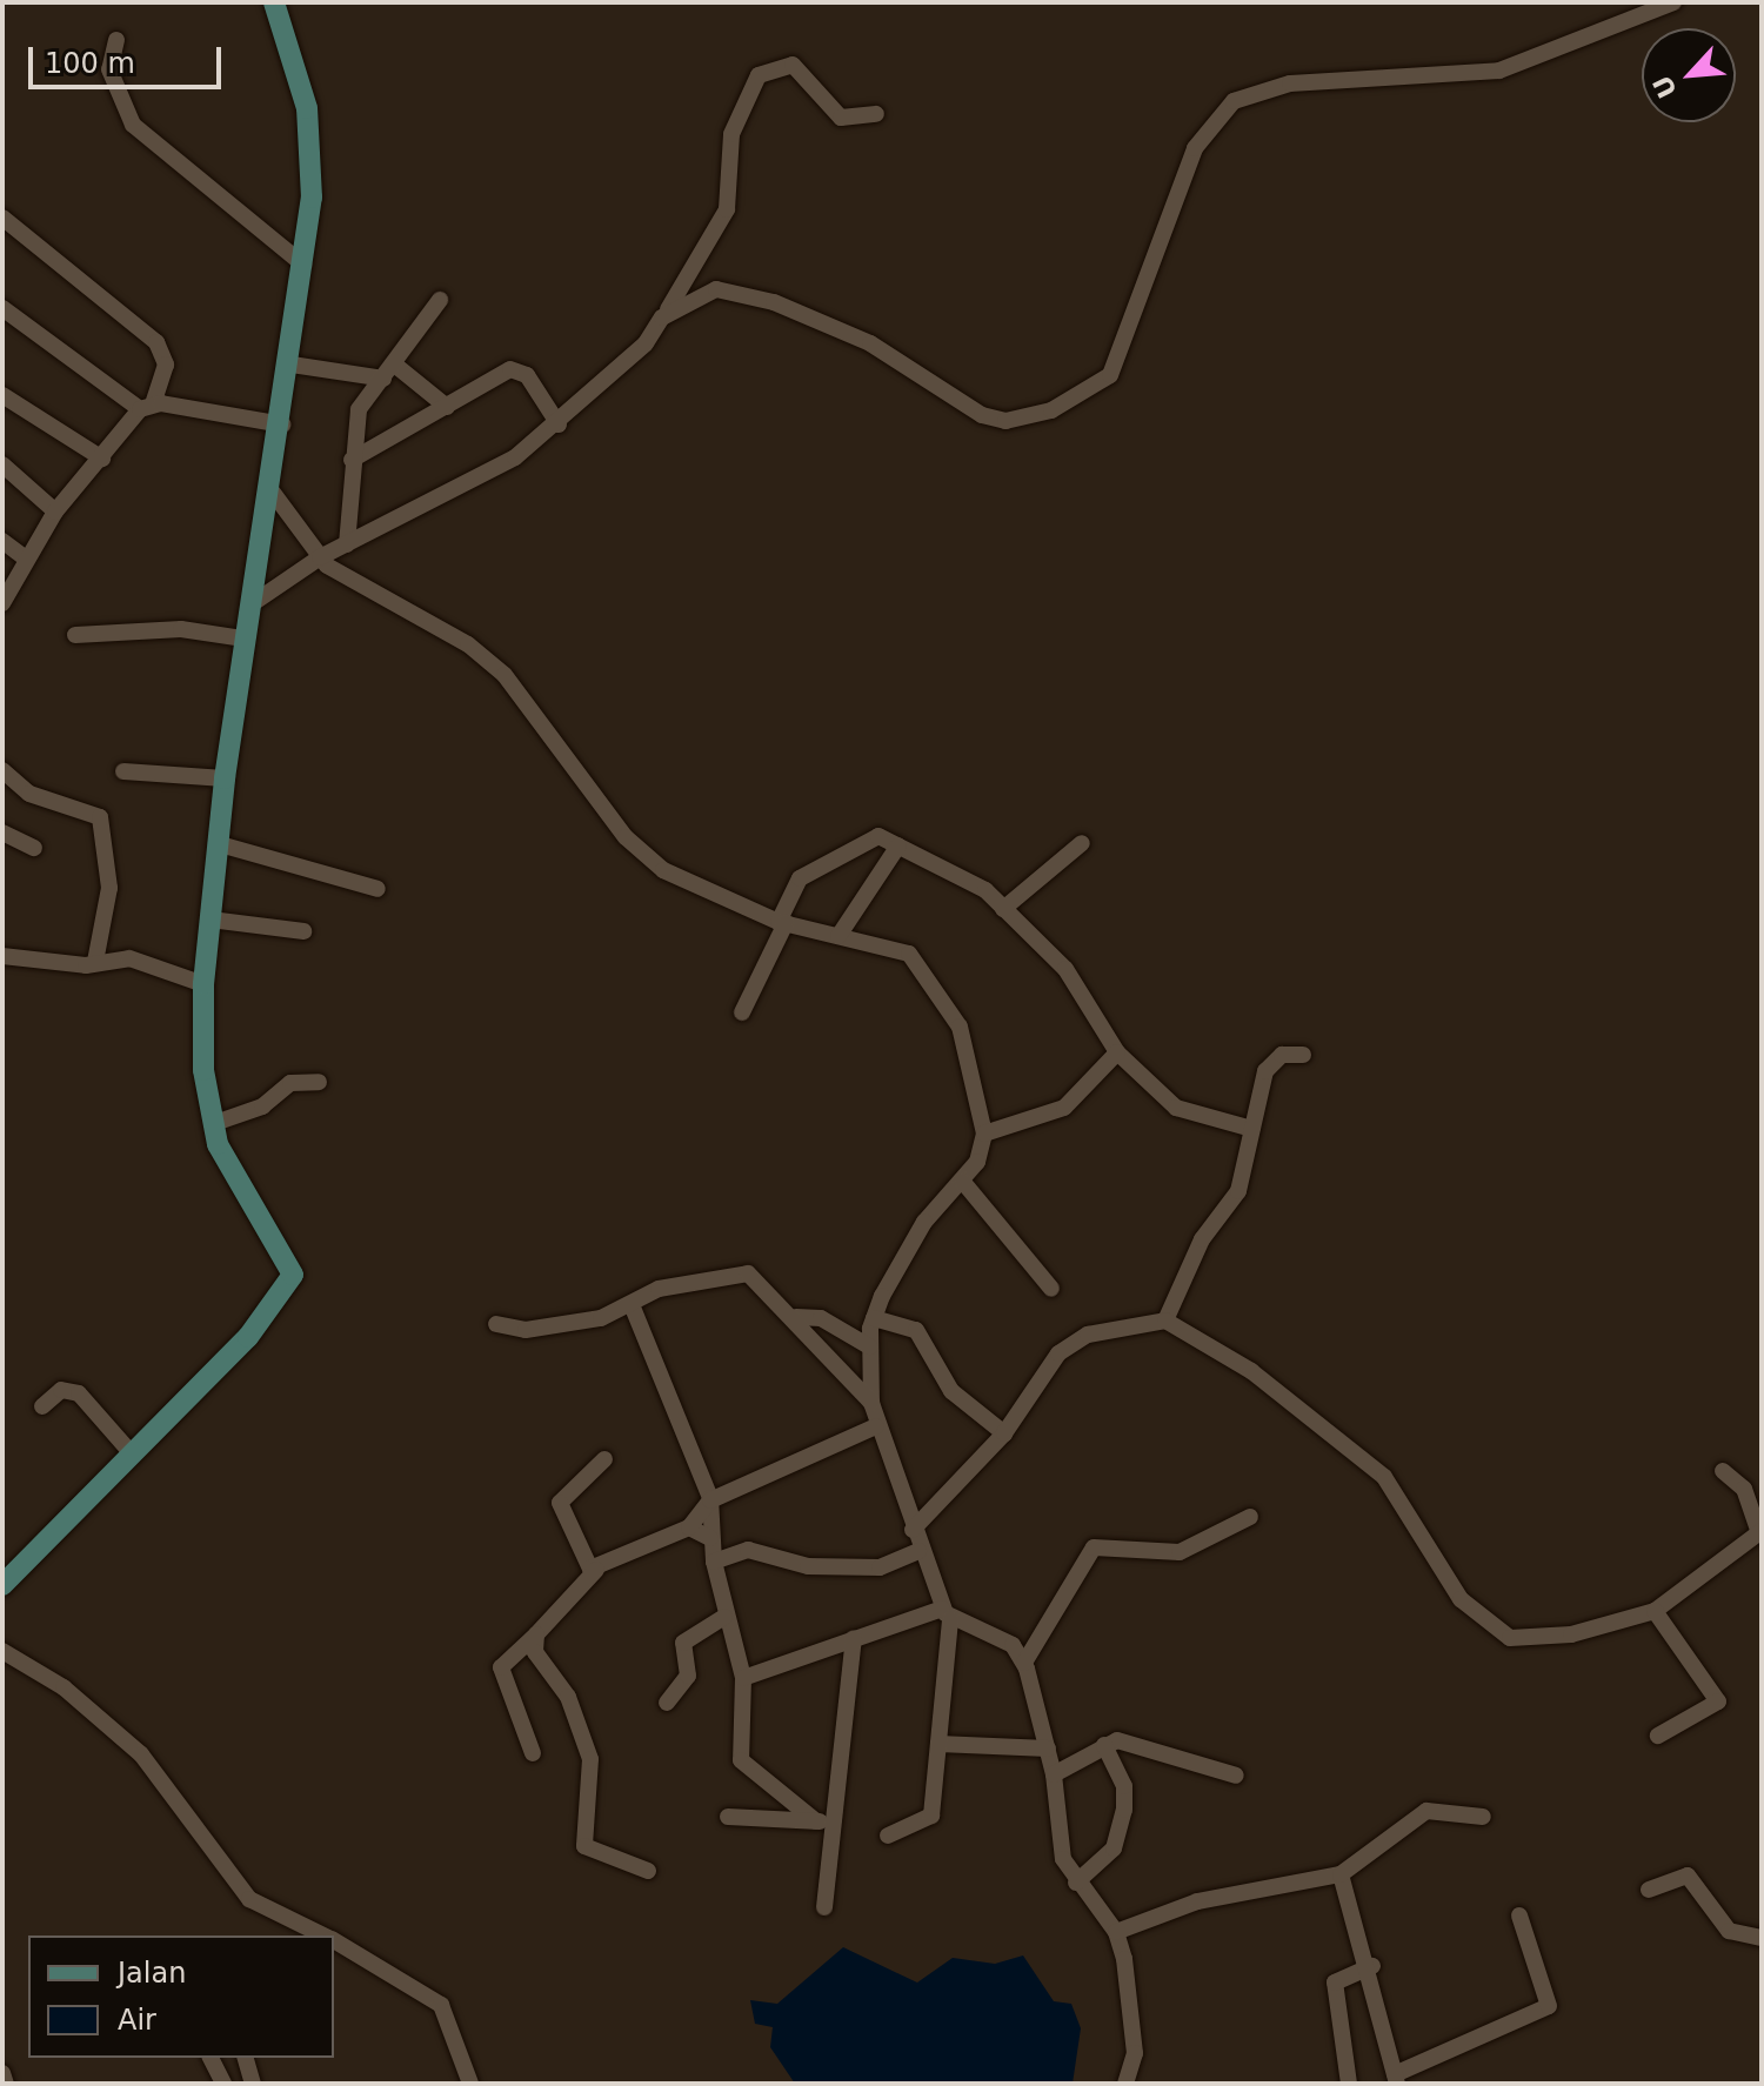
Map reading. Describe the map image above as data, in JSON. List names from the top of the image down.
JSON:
{
  "legend": ["Jalan", "Air"],
  "scale_bar": "100 m",
  "north": "bottom left"
}
